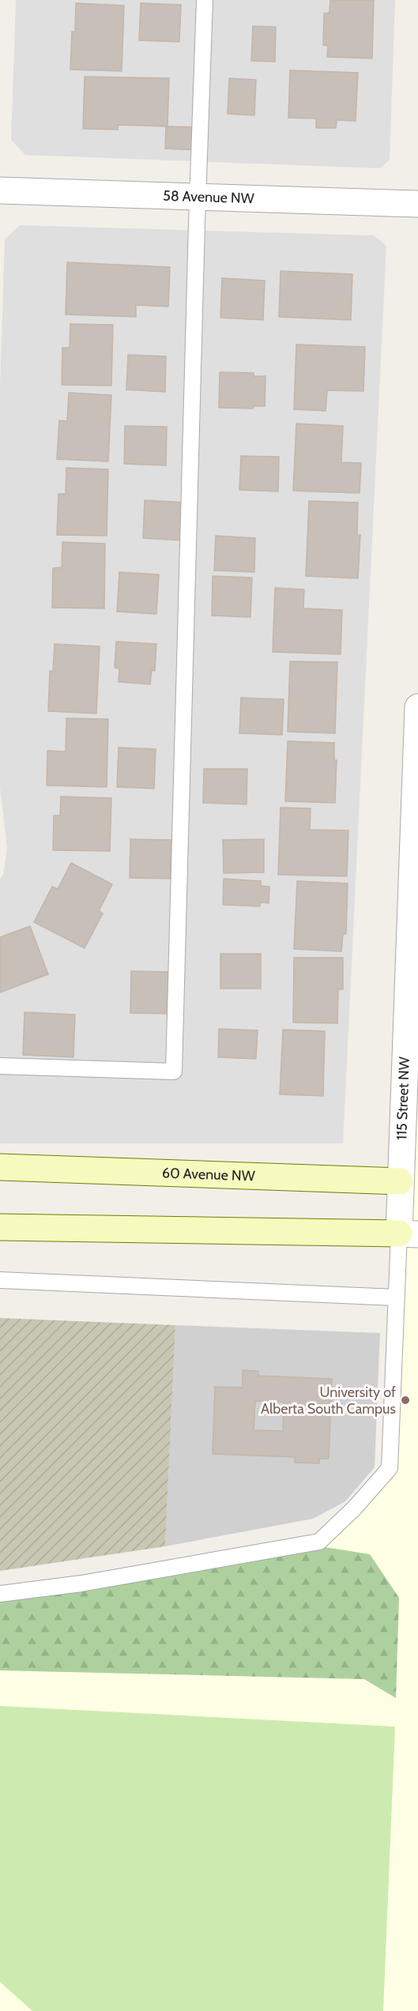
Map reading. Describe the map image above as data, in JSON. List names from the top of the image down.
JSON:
{
  "streets": {
    "street": ["58 Avenue NW", "115 Street NW", "60 Avenue NW"]
  },
  "crossings": [
    ["115 Street NW", "60 Avenue NW"]
  ],
  "places": ["University of Alberta South Campus"]
}
